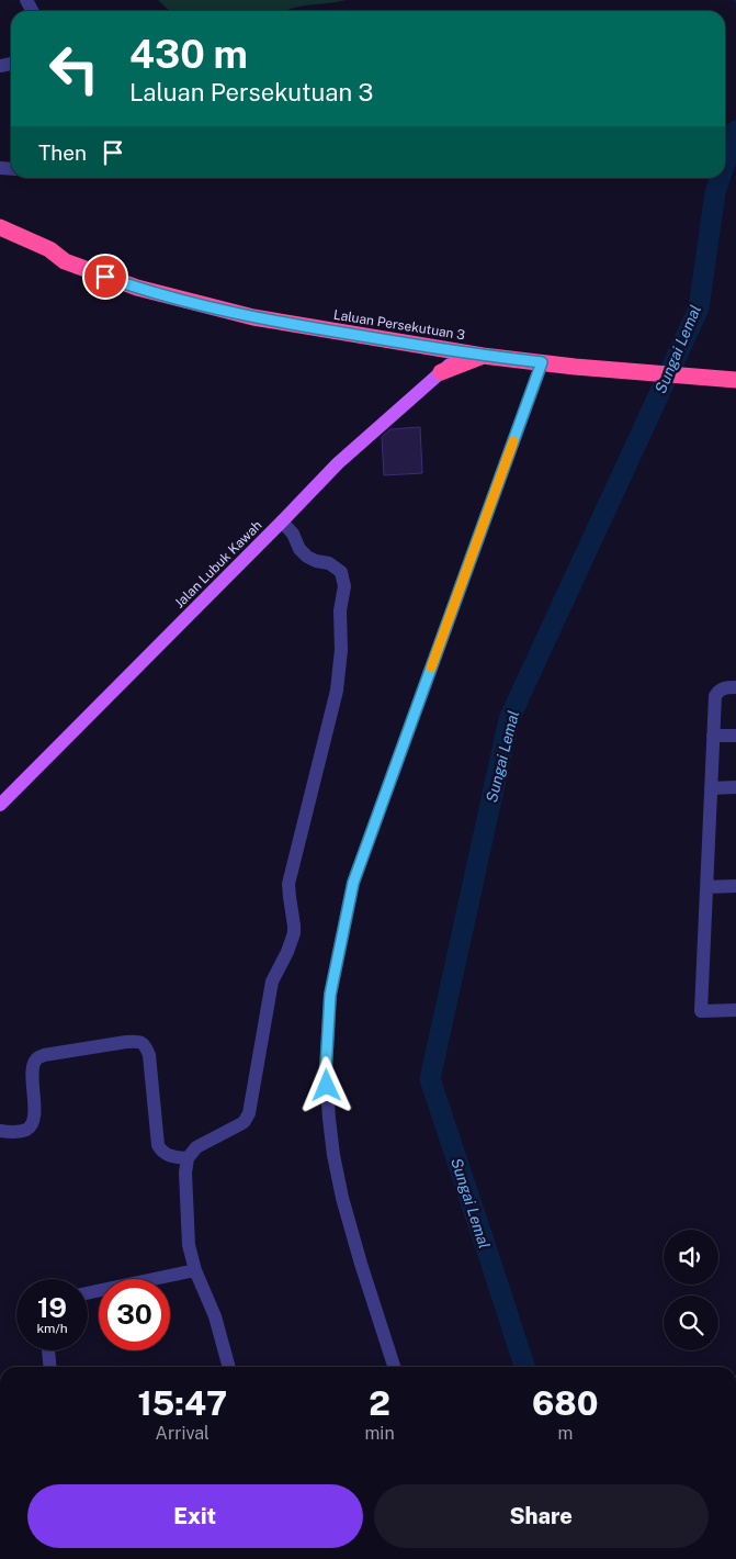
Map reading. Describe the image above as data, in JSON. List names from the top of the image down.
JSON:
{
  "streets": {
    "highway": ["Laluan Persekutuan 3"],
    "main road": ["Jalan Lubuk Kawah"]
  },
  "crossings": [
    ["Laluan Persekutuan 3", "Jalan Lubuk Kawah"]
  ],
  "water": ["Sungai Lemal"],
  "page": {
    "turn": ["430 m", "Laluan Persekutuan 3"],
    "then": "Then",
    "speed": "19 km/h",
    "limit": "30",
    "eta": [
      "15:47",
      "Arrival",
      "2",
      "min",
      "680",
      "m"
    ],
    "buttons": ["Exit", "Share"]
  }
}
